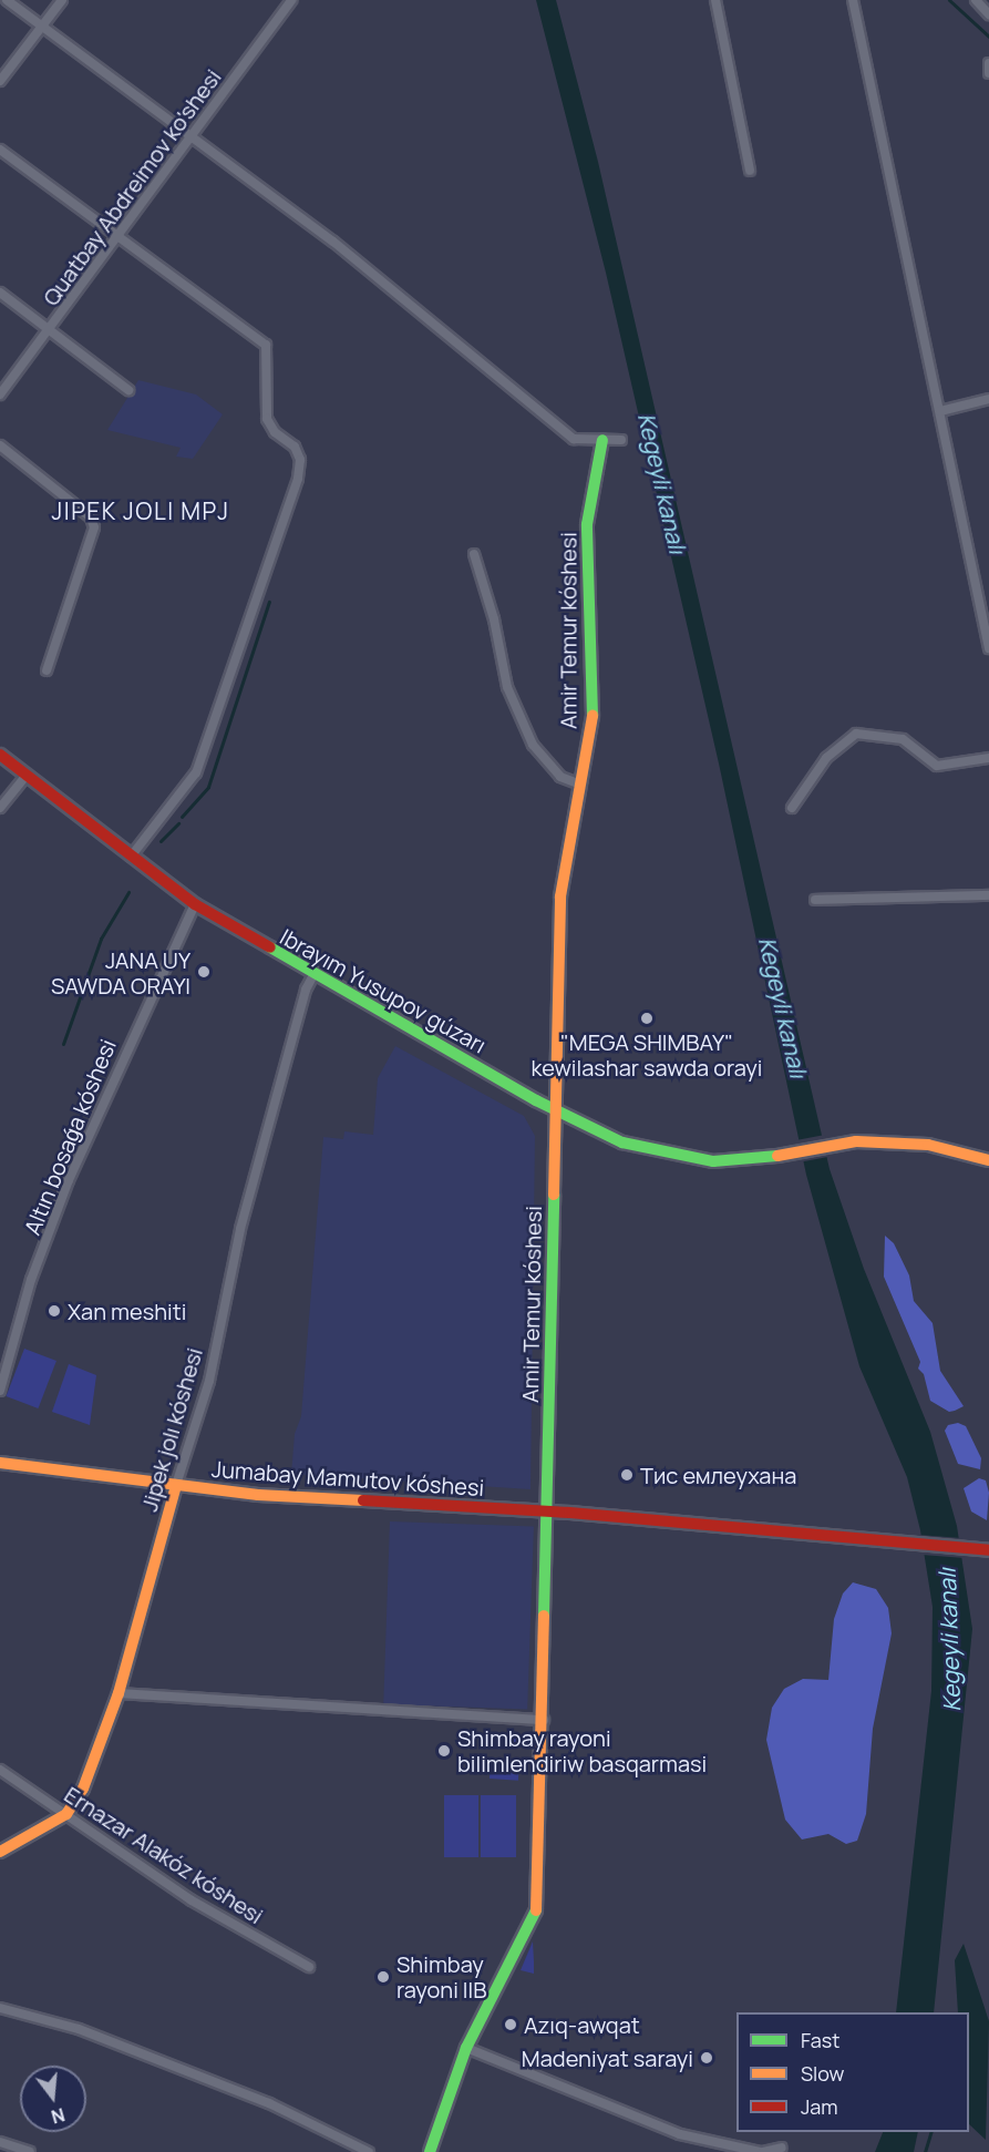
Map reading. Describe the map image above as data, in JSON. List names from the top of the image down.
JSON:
{
  "streets": {
    "street": [
      "Quatbay Abdreimov ko'shesi",
      "Amir Temur kóshesi",
      "Ibrayım Yusupov gúzarı",
      "Altın bosaǵa kóshesi",
      "Jipek jolı kóshesi",
      "Jumabay Mamutov kóshesi",
      "Ernazar Alakóz kóshesi"
    ]
  },
  "crossings": [
    ["Amir Temur kóshesi", "Ibrayım Yusupov gúzarı"],
    ["Amir Temur kóshesi", "Jumabay Mamutov kóshesi"],
    ["Ibrayım Yusupov gúzarı", "Altın bosaǵa kóshesi"],
    ["Ibrayım Yusupov gúzarı", "Jipek jolı kóshesi"],
    ["Jipek jolı kóshesi", "Jumabay Mamutov kóshesi"],
    ["Jipek jolı kóshesi", "Ernazar Alakóz kóshesi"]
  ],
  "districts": ["JIPEK JOLI MPJ"],
  "water": ["Kegeyli kanalı"],
  "places": [
    "JANA UY SAWDA ORAYI",
    "\"MEGA SHIMBAY\" kewilashar sawda orayi",
    "Xan meshiti",
    "Тис емлеухана",
    "Shimbay rayoni bilimlendiriw basqarmasi",
    "Shimbay rayoni IIB",
    "Azıq-awqat",
    "Madeniyat sarayi"
  ],
  "legend": ["Fast", "Slow", "Jam"],
  "north": "bottom"
}
